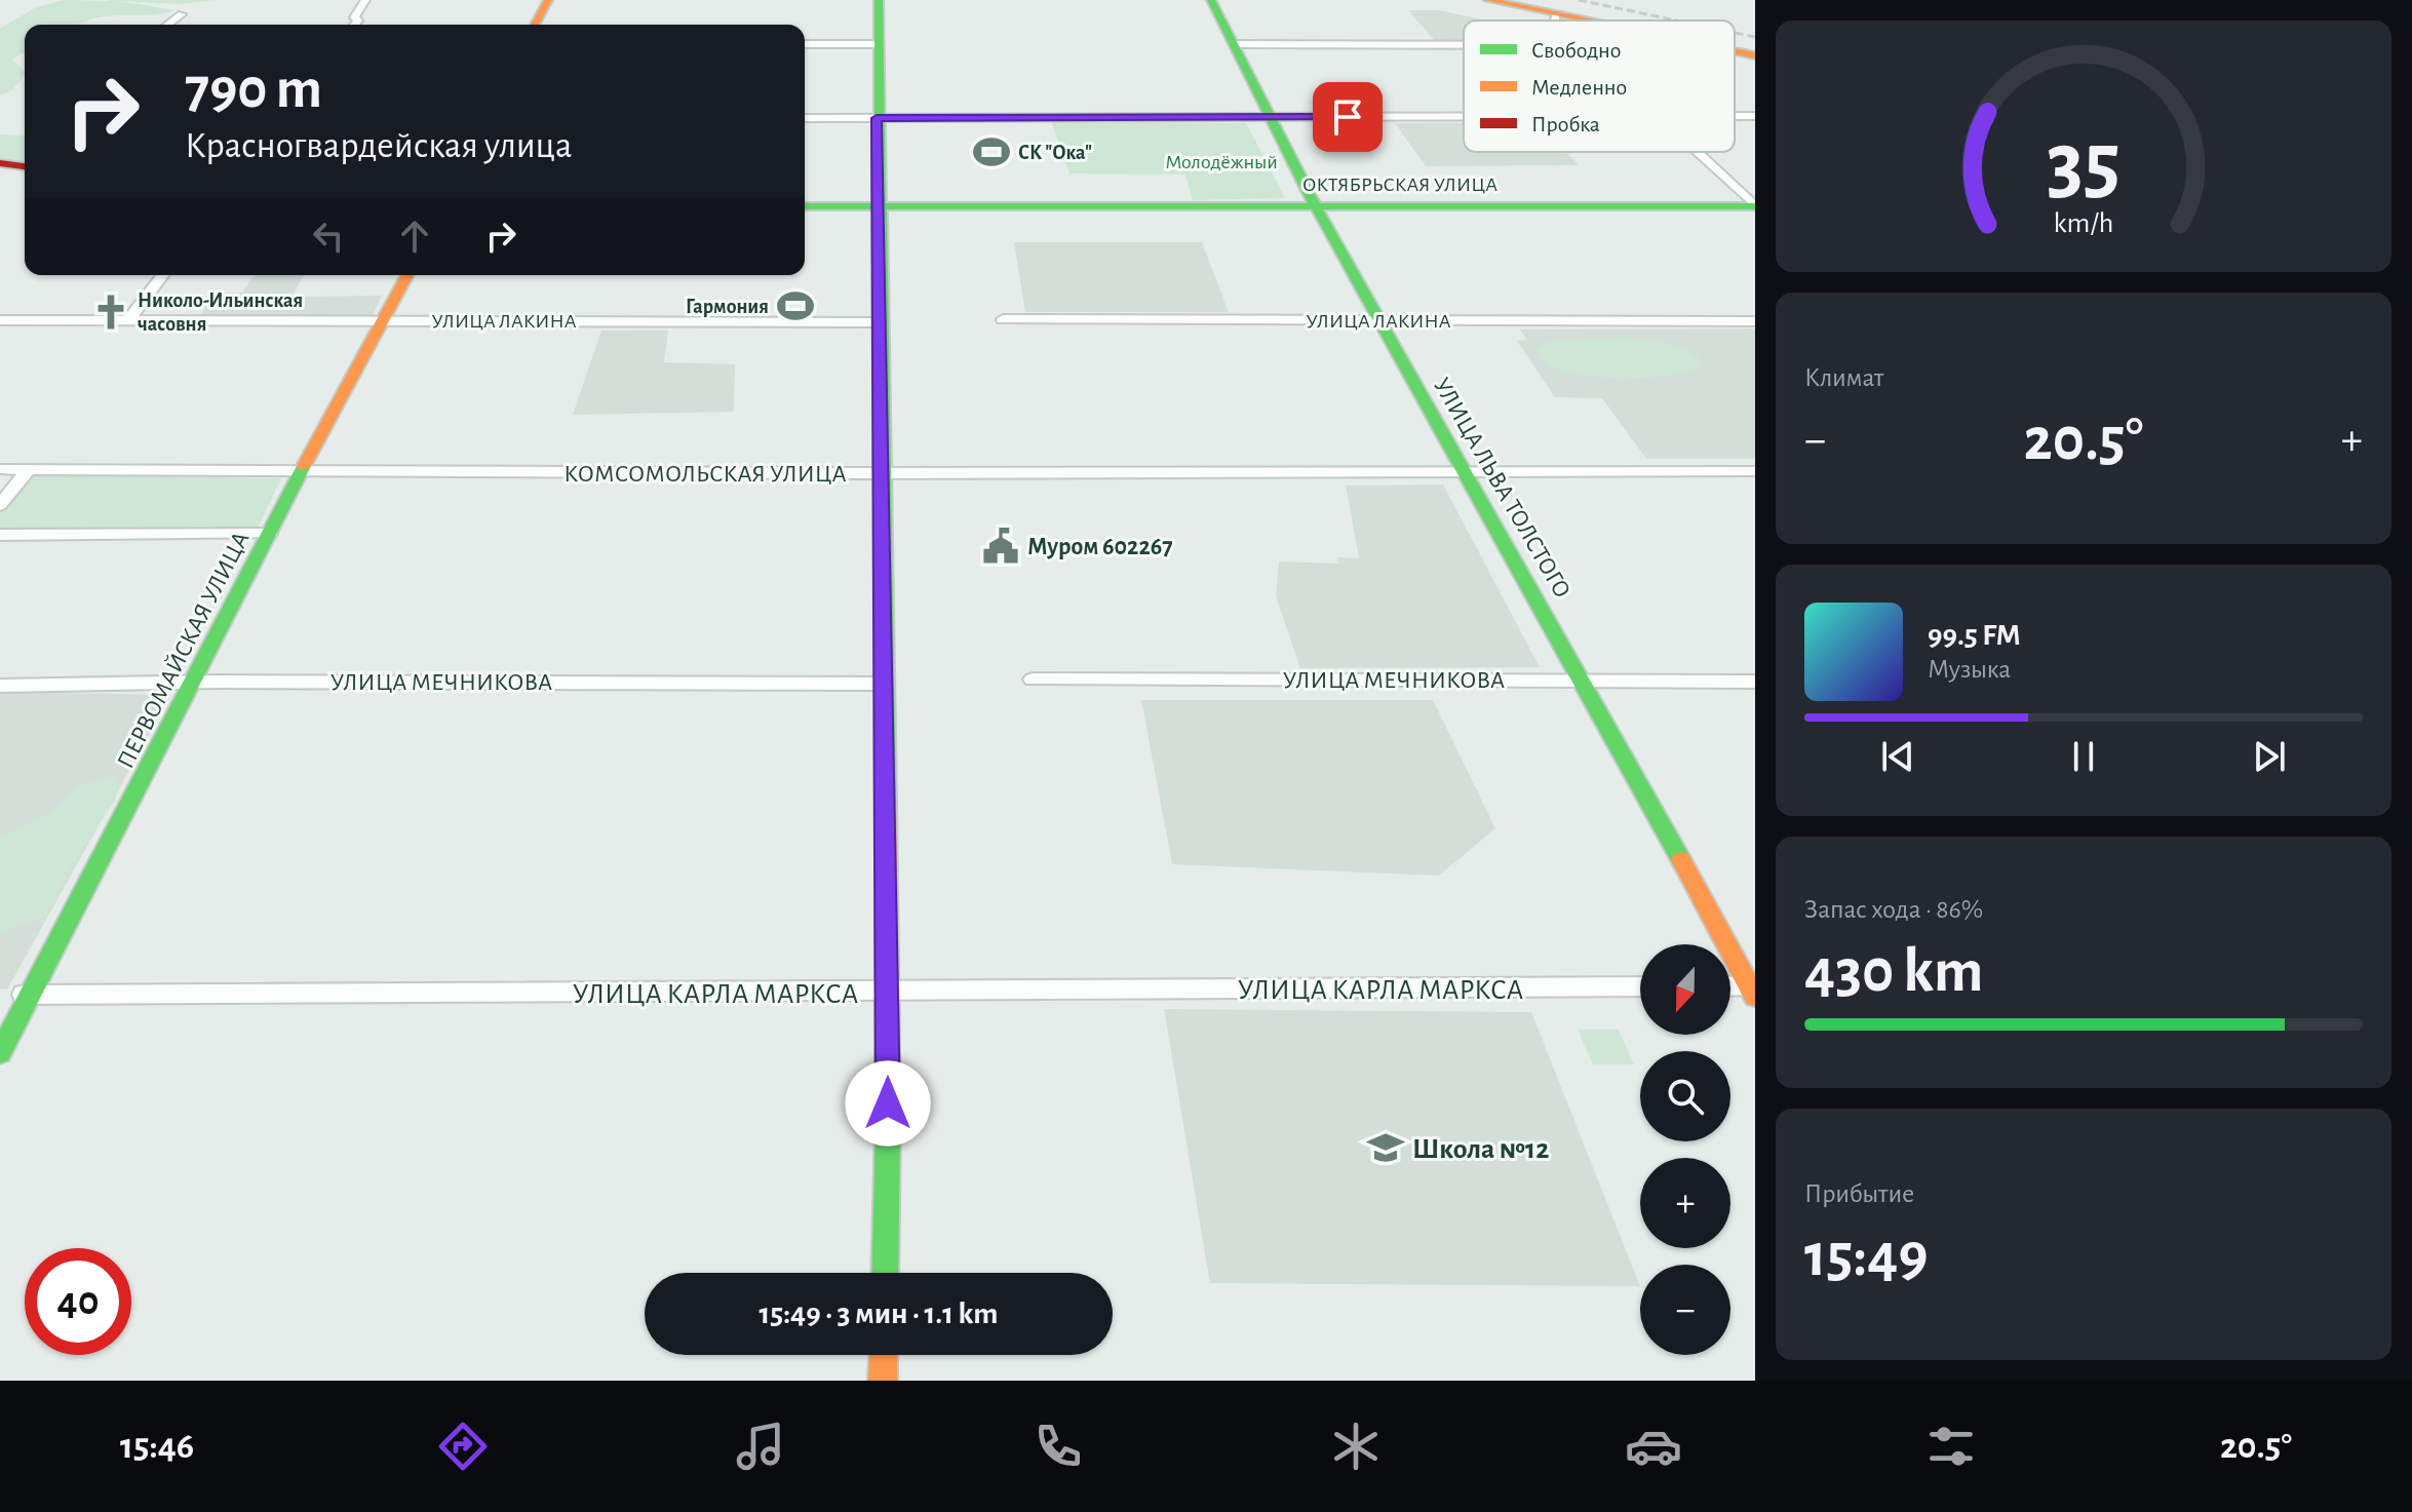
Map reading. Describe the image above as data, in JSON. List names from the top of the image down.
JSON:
{
  "streets": {
    "street": [
      "ОКТЯБРЬСКАЯ УЛИЦА",
      "УЛИЦА ЛАКИНА",
      "КОМСОМОЛЬСКАЯ УЛИЦА",
      "УЛИЦА ЛЬВА ТОЛСТОГО",
      "ПЕРВОМАЙСКАЯ УЛИЦА",
      "УЛИЦА МЕЧНИКОВА",
      "УЛИЦА КАРЛА МАРКСА"
    ]
  },
  "crossings": [
    ["ОКТЯБРЬСКАЯ УЛИЦА", "УЛИЦА ЛЬВА ТОЛСТОГО"],
    ["УЛИЦА ЛАКИНА", "УЛИЦА ЛЬВА ТОЛСТОГО"],
    ["УЛИЦА ЛАКИНА", "ПЕРВОМАЙСКАЯ УЛИЦА"],
    ["КОМСОМОЛЬСКАЯ УЛИЦА", "УЛИЦА ЛЬВА ТОЛСТОГО"],
    ["КОМСОМОЛЬСКАЯ УЛИЦА", "ПЕРВОМАЙСКАЯ УЛИЦА"],
    ["УЛИЦА ЛЬВА ТОЛСТОГО", "УЛИЦА МЕЧНИКОВА"],
    ["ПЕРВОМАЙСКАЯ УЛИЦА", "УЛИЦА МЕЧНИКОВА"],
    ["ПЕРВОМАЙСКАЯ УЛИЦА", "УЛИЦА КАРЛА МАРКСА"]
  ],
  "parks": ["Молодёжный"],
  "places": {
    "sports": ["СК \"Ока\"", "Гармония"],
    "church": ["Николо-Ильинская часовня"],
    "public building": ["Муром 602267"],
    "school or university": ["Школа №12"]
  },
  "legend": ["Свободно", "Медленно", "Пробка"],
  "north": "bottom",
  "page": {
    "turn": ["790 m", "Красногвардейская улица"],
    "tile": [
      "Климат",
      ["Запас хода · 86%", "430 km"],
      ["Прибытие", "15:49"]
    ],
    "heat": ["−", "20.5°", "+"],
    "song": ["99.5 FM", "Музыка"],
    "map_buttons": ["+", "−"],
    "limit": "40",
    "trip": "15:49 · 3 мин · 1.1 km",
    "tabs": ["15:46", "20.5°"],
    "gauge": ["35", "km/h"]
  }
}
